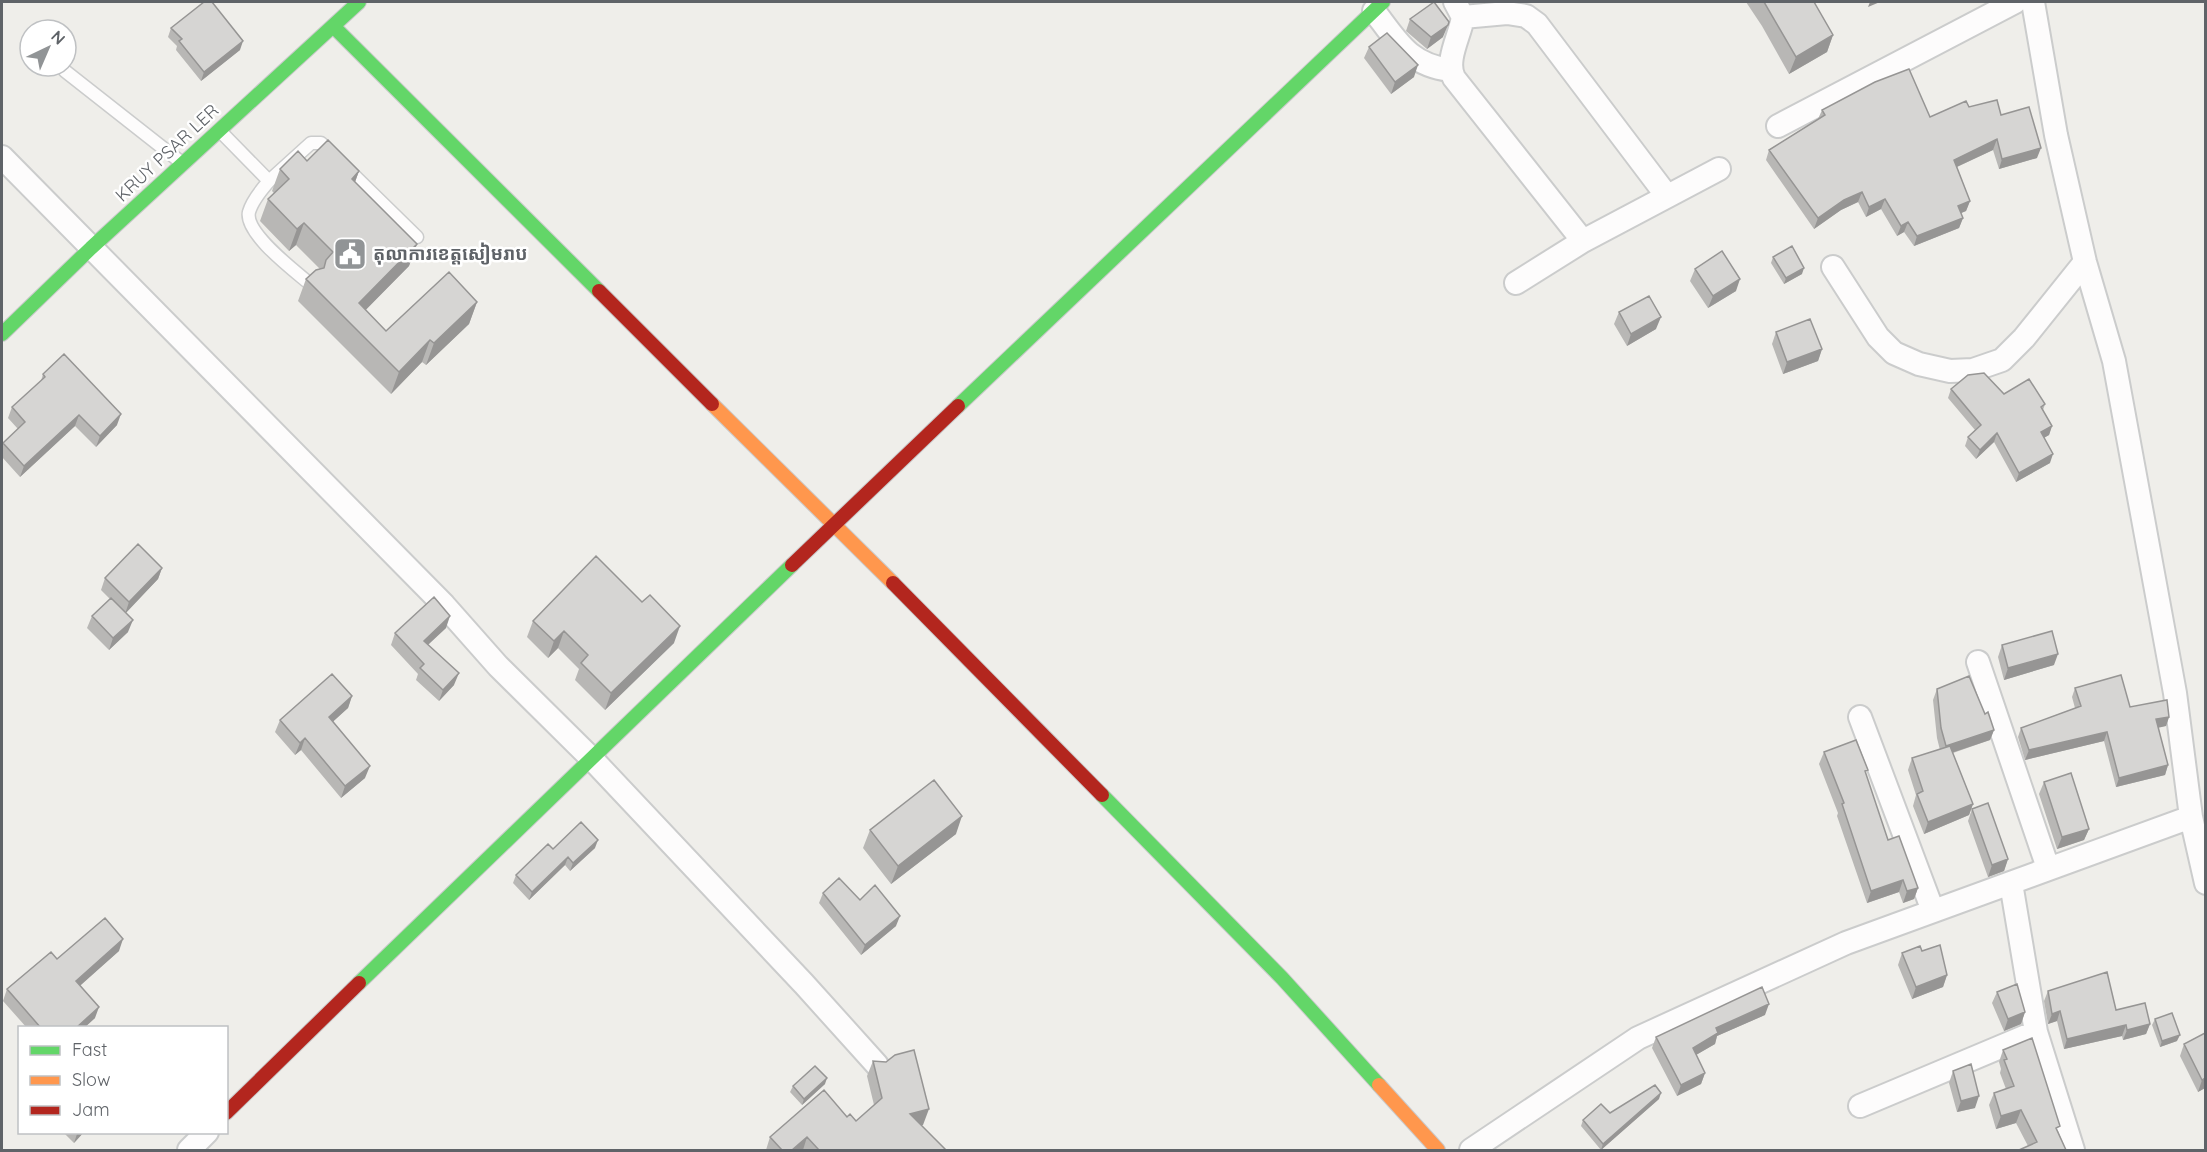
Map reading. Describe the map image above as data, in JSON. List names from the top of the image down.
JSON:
{
  "streets": {
    "street": ["KRUY PSAR LER"]
  },
  "places": {
    "public building": ["តុលាការខេត្តសៀមរាប"]
  },
  "legend": ["Fast", "Slow", "Jam"],
  "north": "top right"
}
